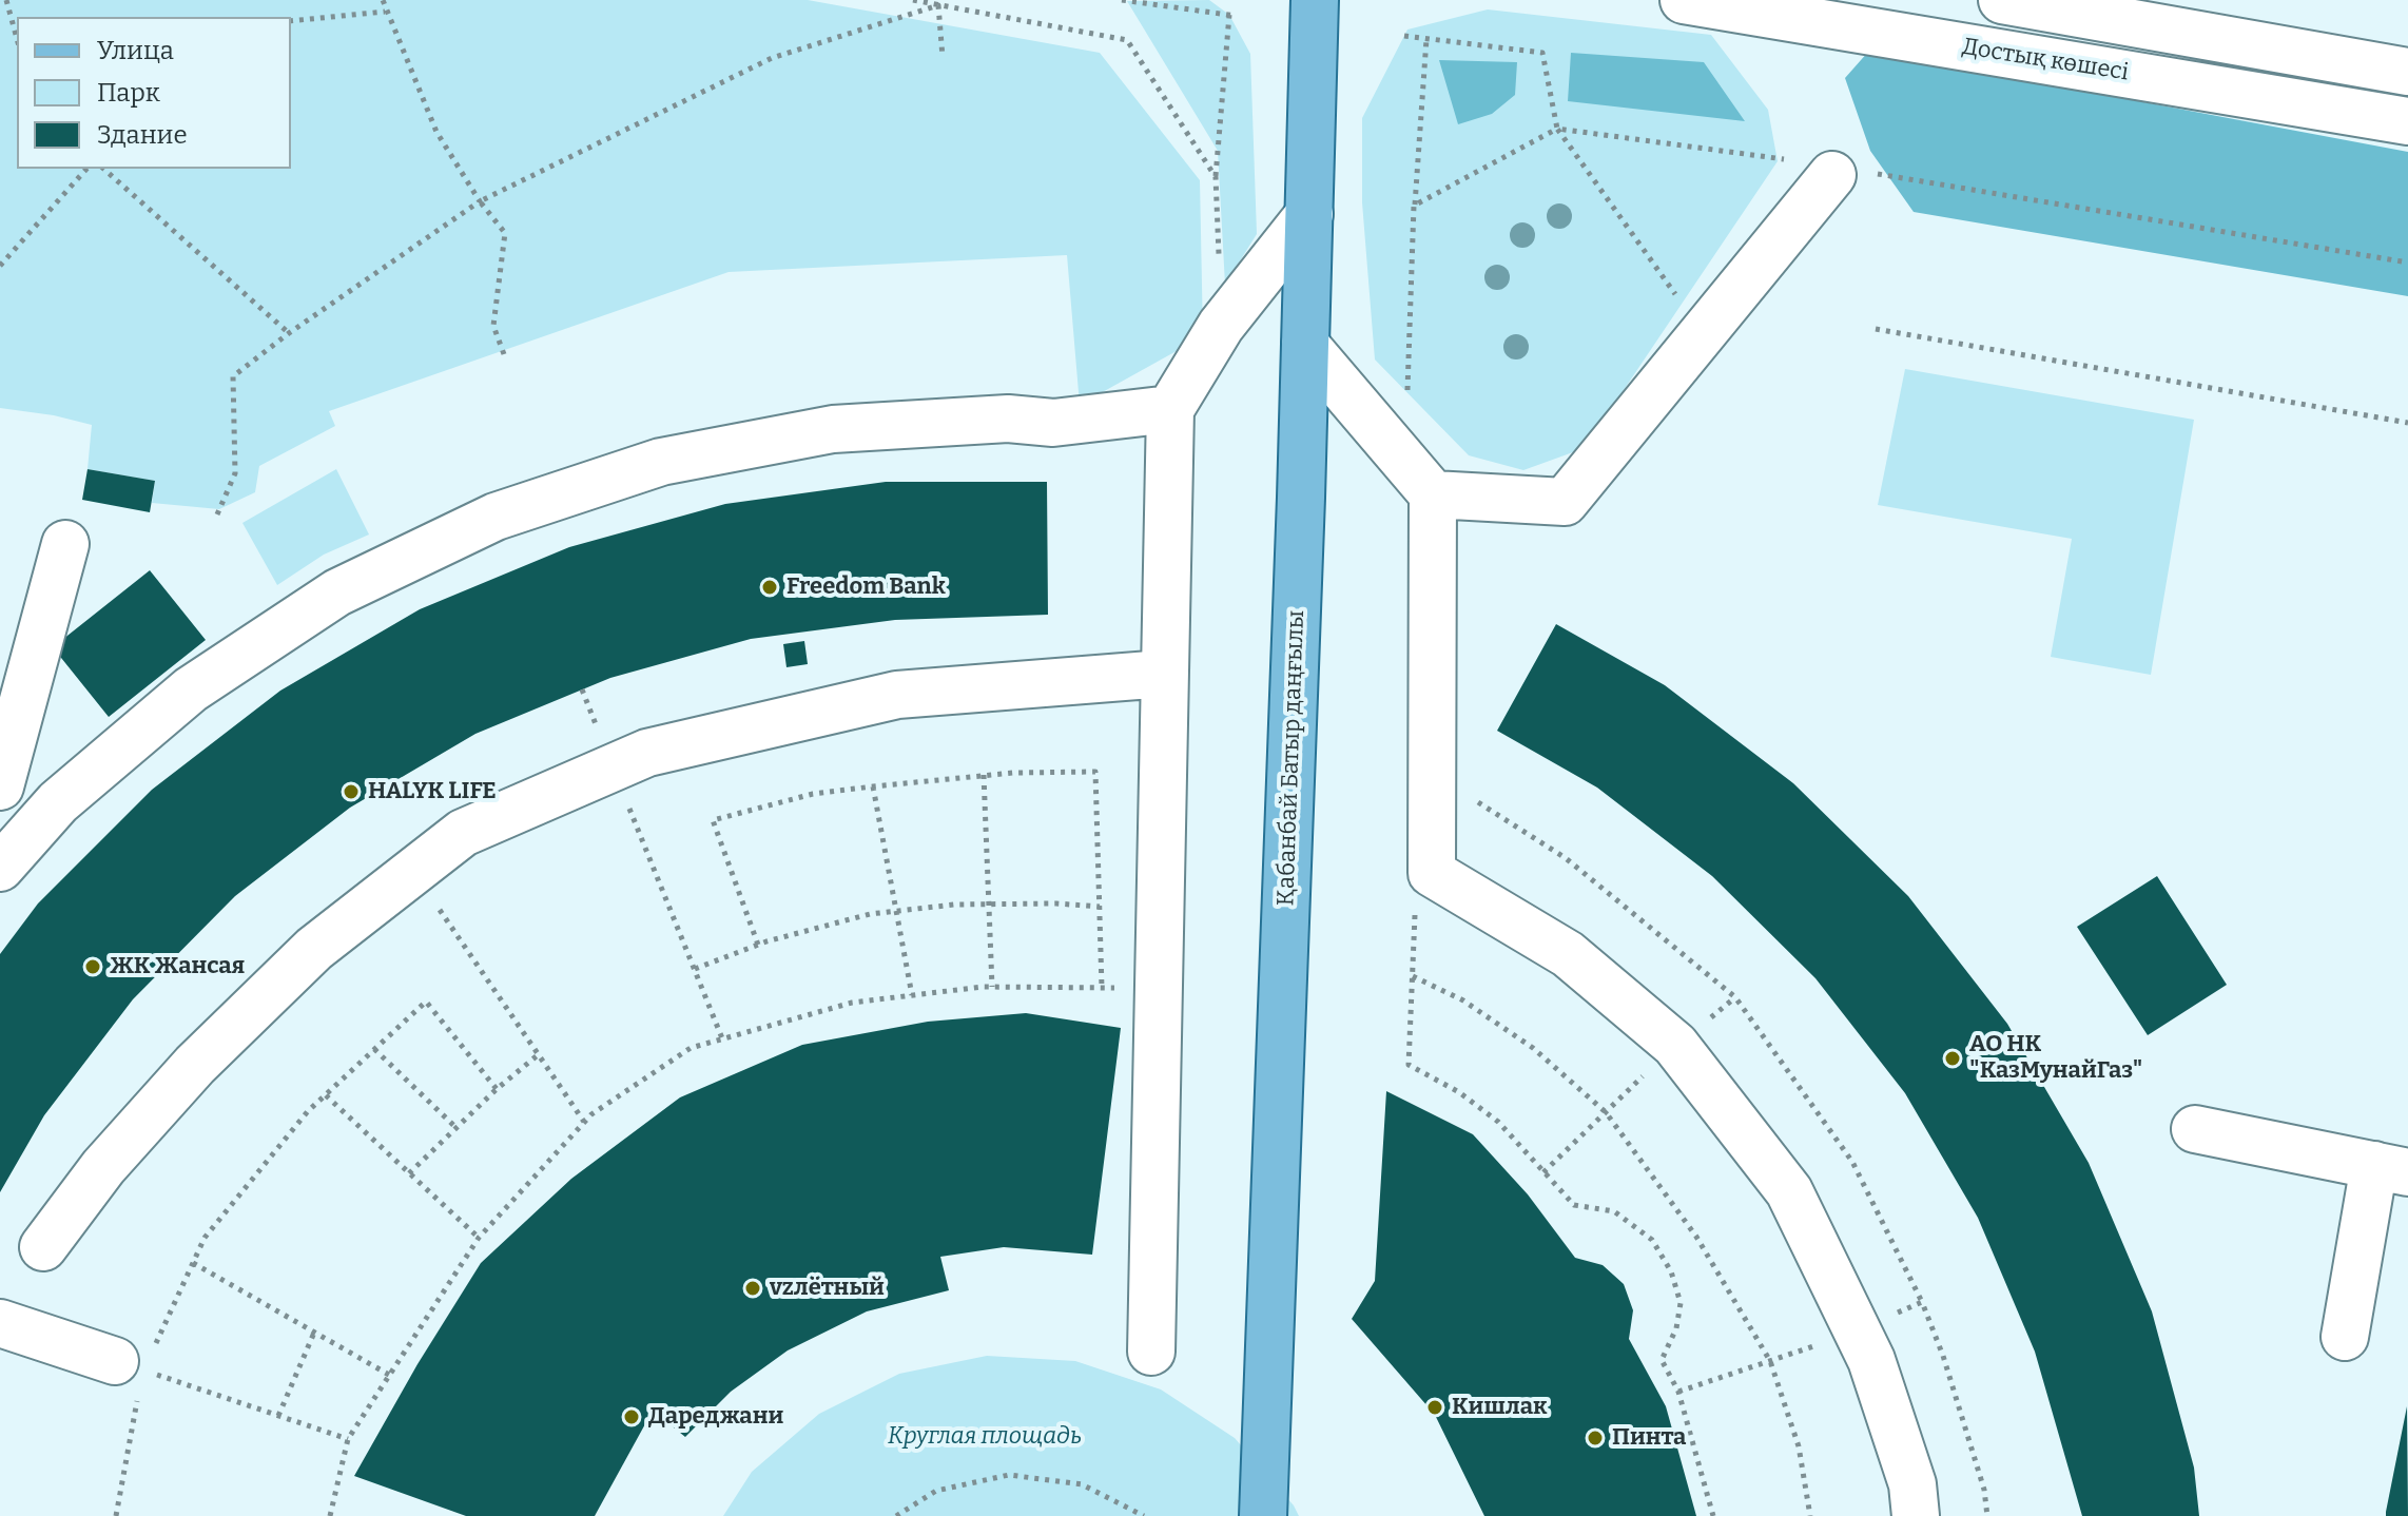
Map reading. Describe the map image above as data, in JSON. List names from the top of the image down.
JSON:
{
  "streets": {
    "main road": ["Қабанбай Батыр даңғылы"],
    "street": ["Достық көшесі"]
  },
  "parks": ["Круглая площадь"],
  "places": [
    "Freedom Bank",
    "HALYK LIFE",
    "ЖК Жансая",
    "АО НК \"КазМунайГаз\"",
    "vzлётный",
    "Кишлак",
    "Дареджани",
    "Пинта"
  ],
  "legend": ["Улица", "Парк", "Здание"]
}
